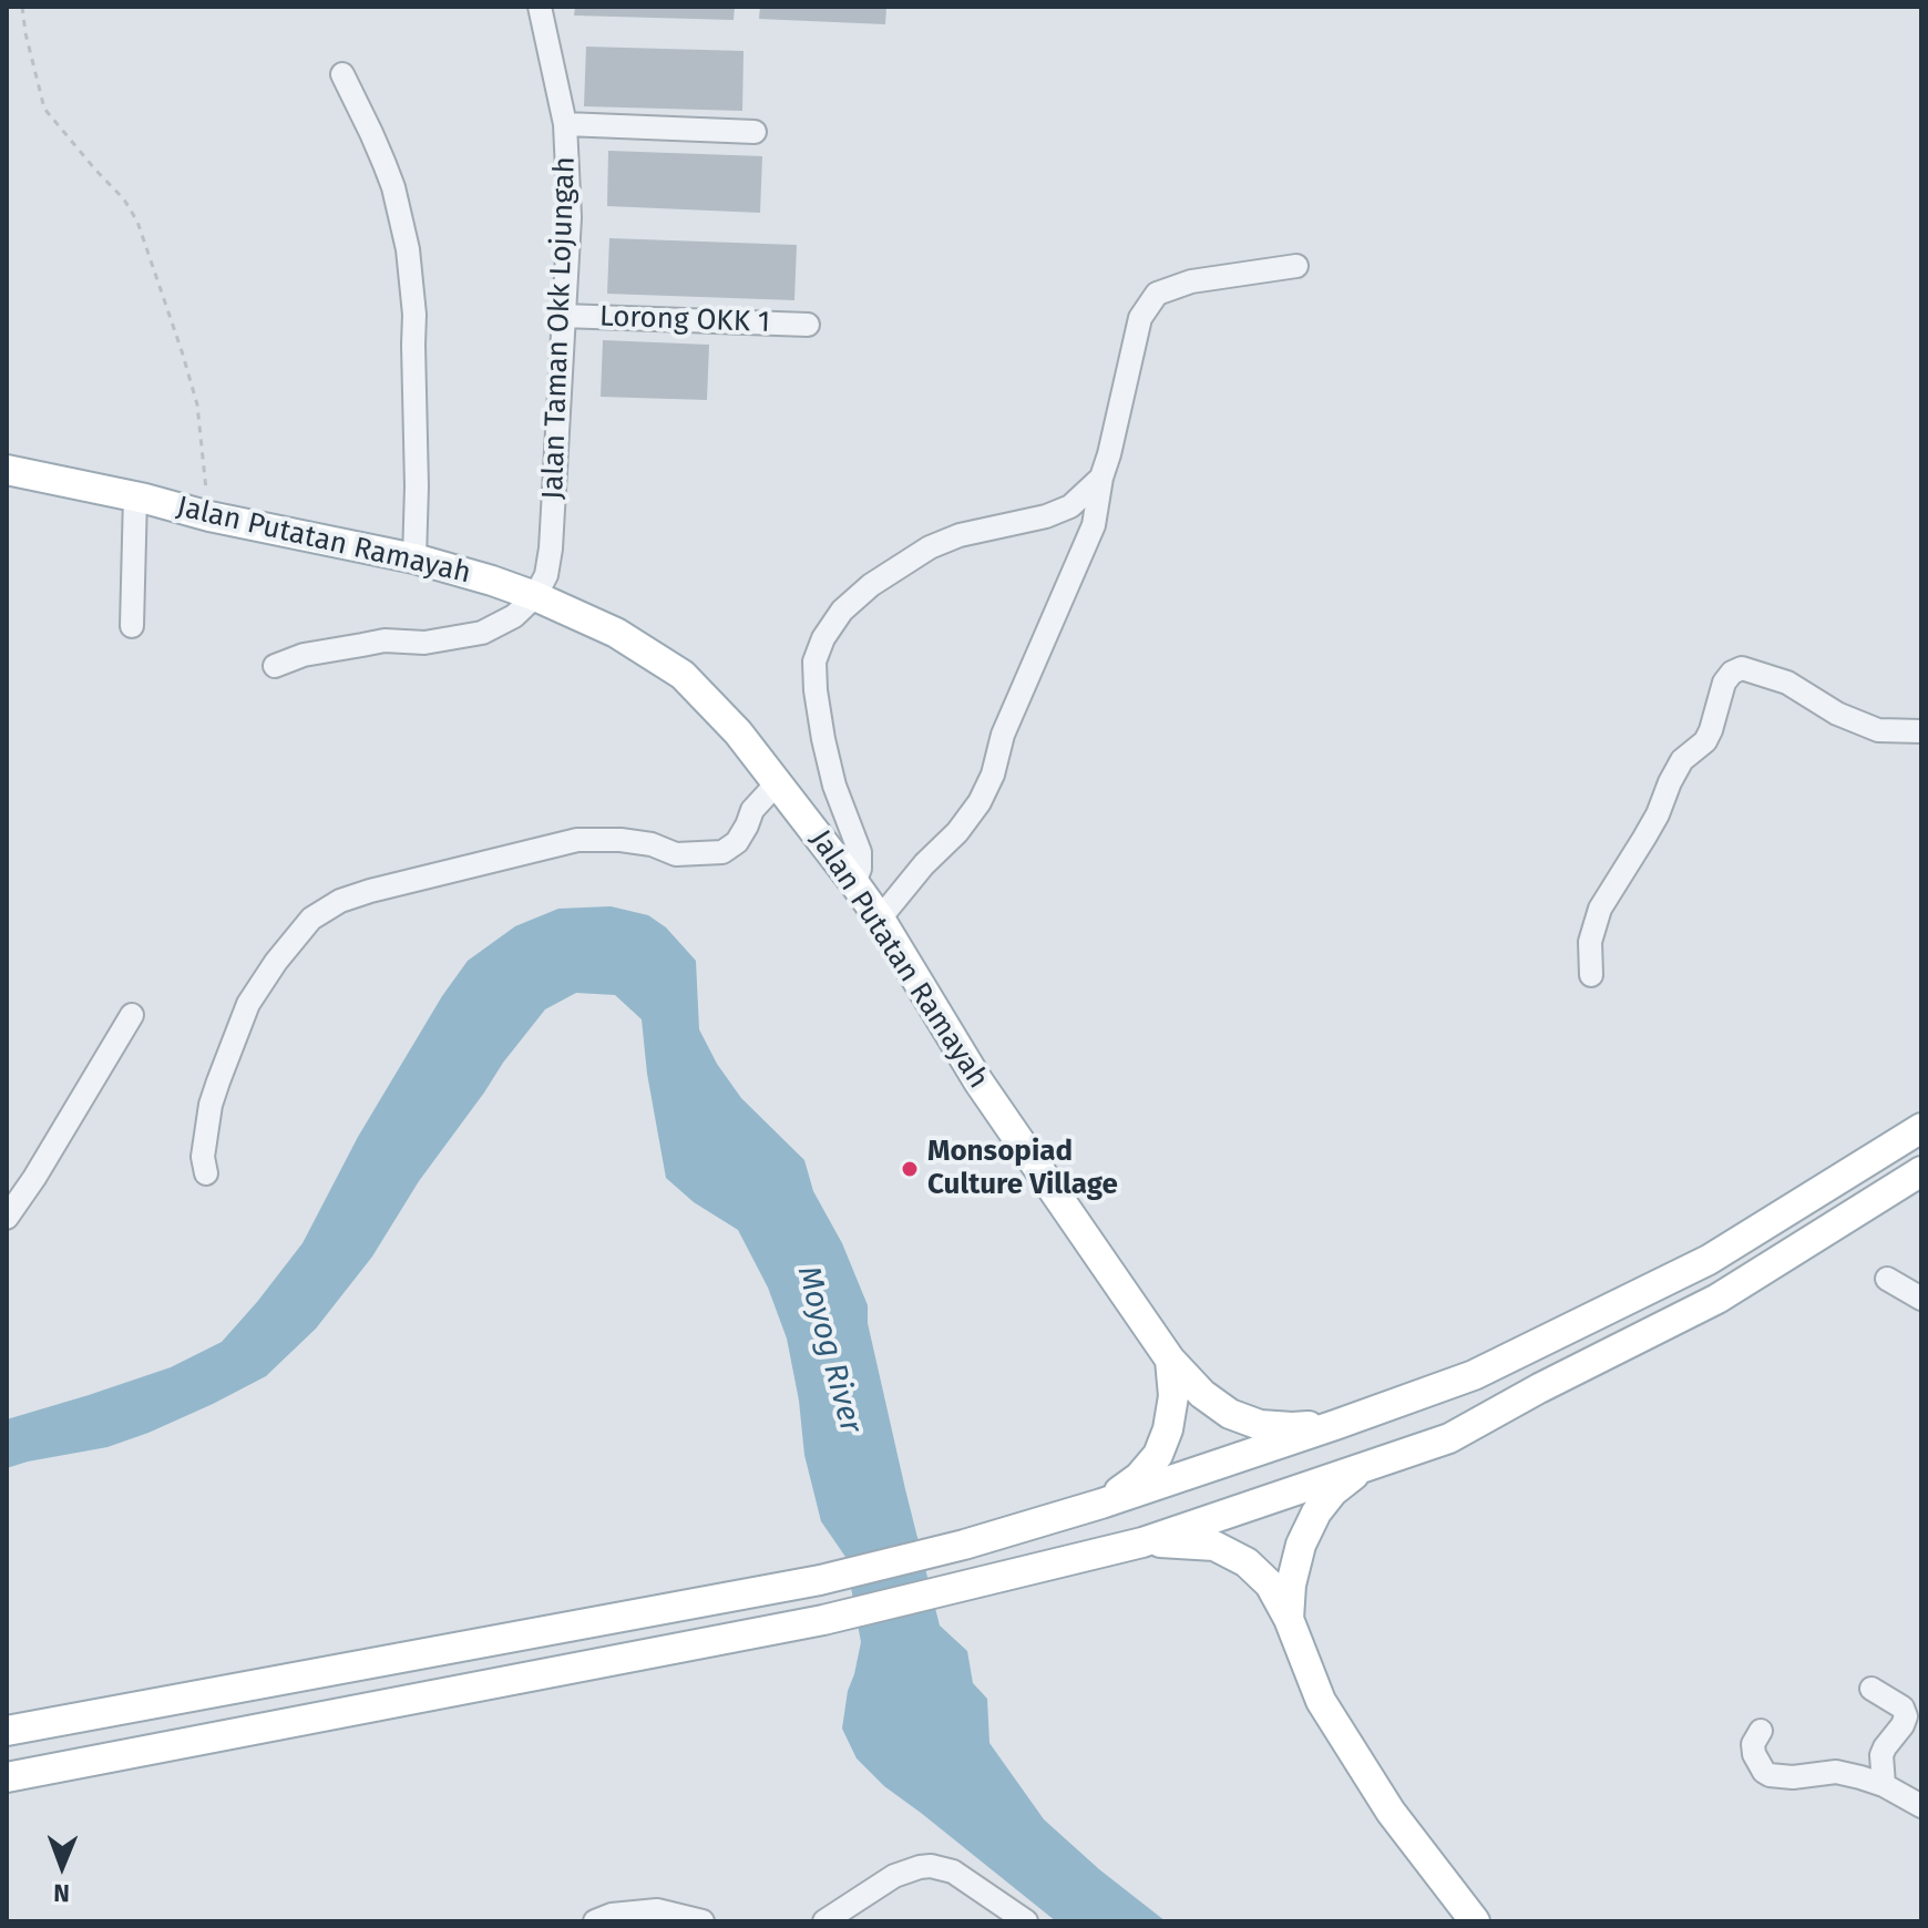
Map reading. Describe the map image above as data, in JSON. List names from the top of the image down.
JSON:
{
  "streets": {
    "main road": ["Jalan Putatan Ramayah"],
    "street": ["Lorong OKK 1", "Jalan Taman Okk Lojungah"]
  },
  "crossings": [
    ["Lorong OKK 1", "Jalan Taman Okk Lojungah"],
    ["Jalan Taman Okk Lojungah", "Jalan Putatan Ramayah"]
  ],
  "water": ["Moyog River"],
  "places": ["Monsopiad Culture Village"],
  "north": "bottom"
}
